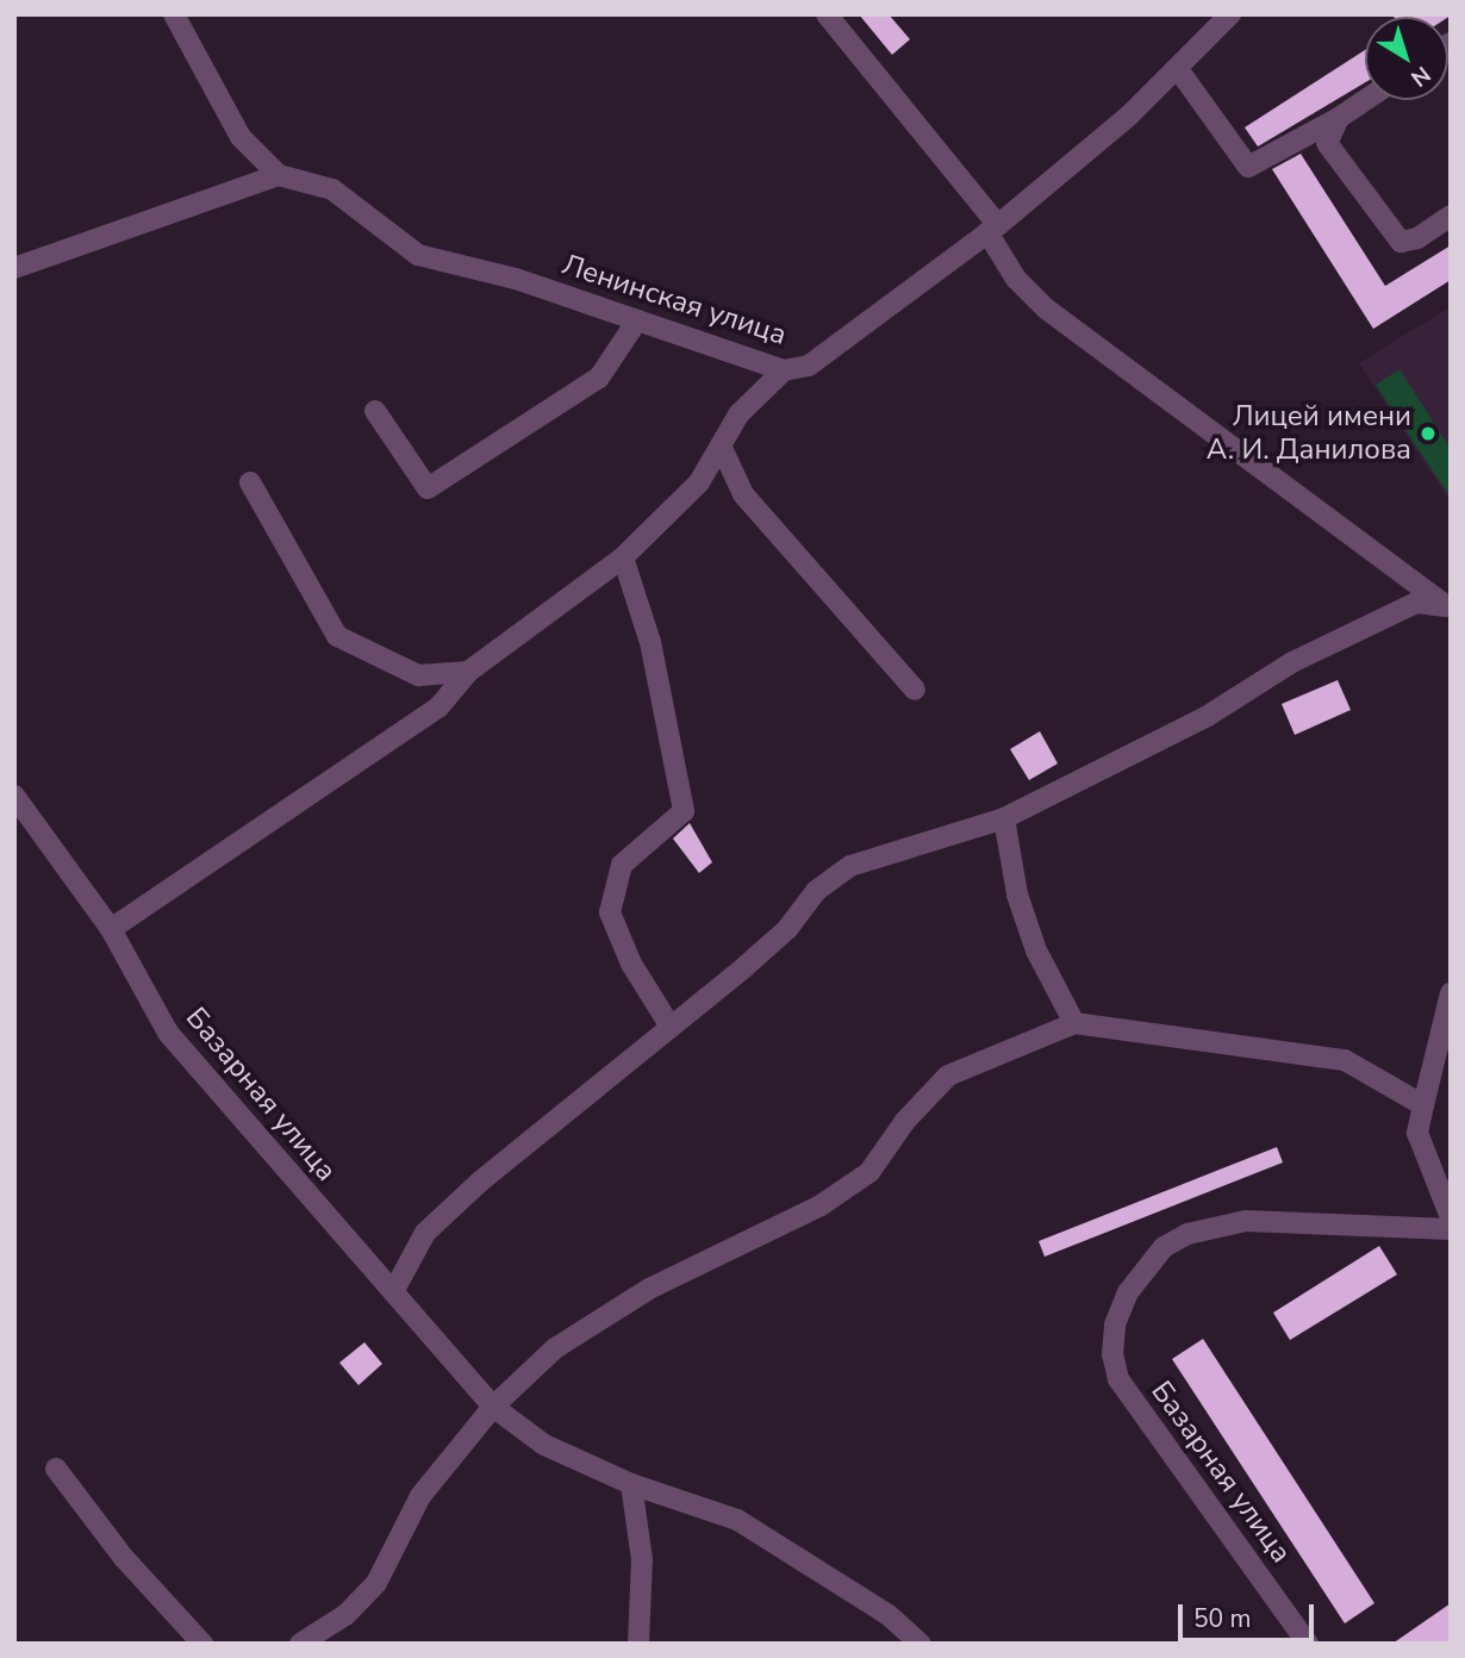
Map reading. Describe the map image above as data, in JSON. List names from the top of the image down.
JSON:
{
  "streets": {
    "street": ["Ленинская улица", "Базарная улица"]
  },
  "places": ["Лицей имени А. И. Данилова"],
  "scale_bar": "50 m",
  "north": "bottom right"
}
